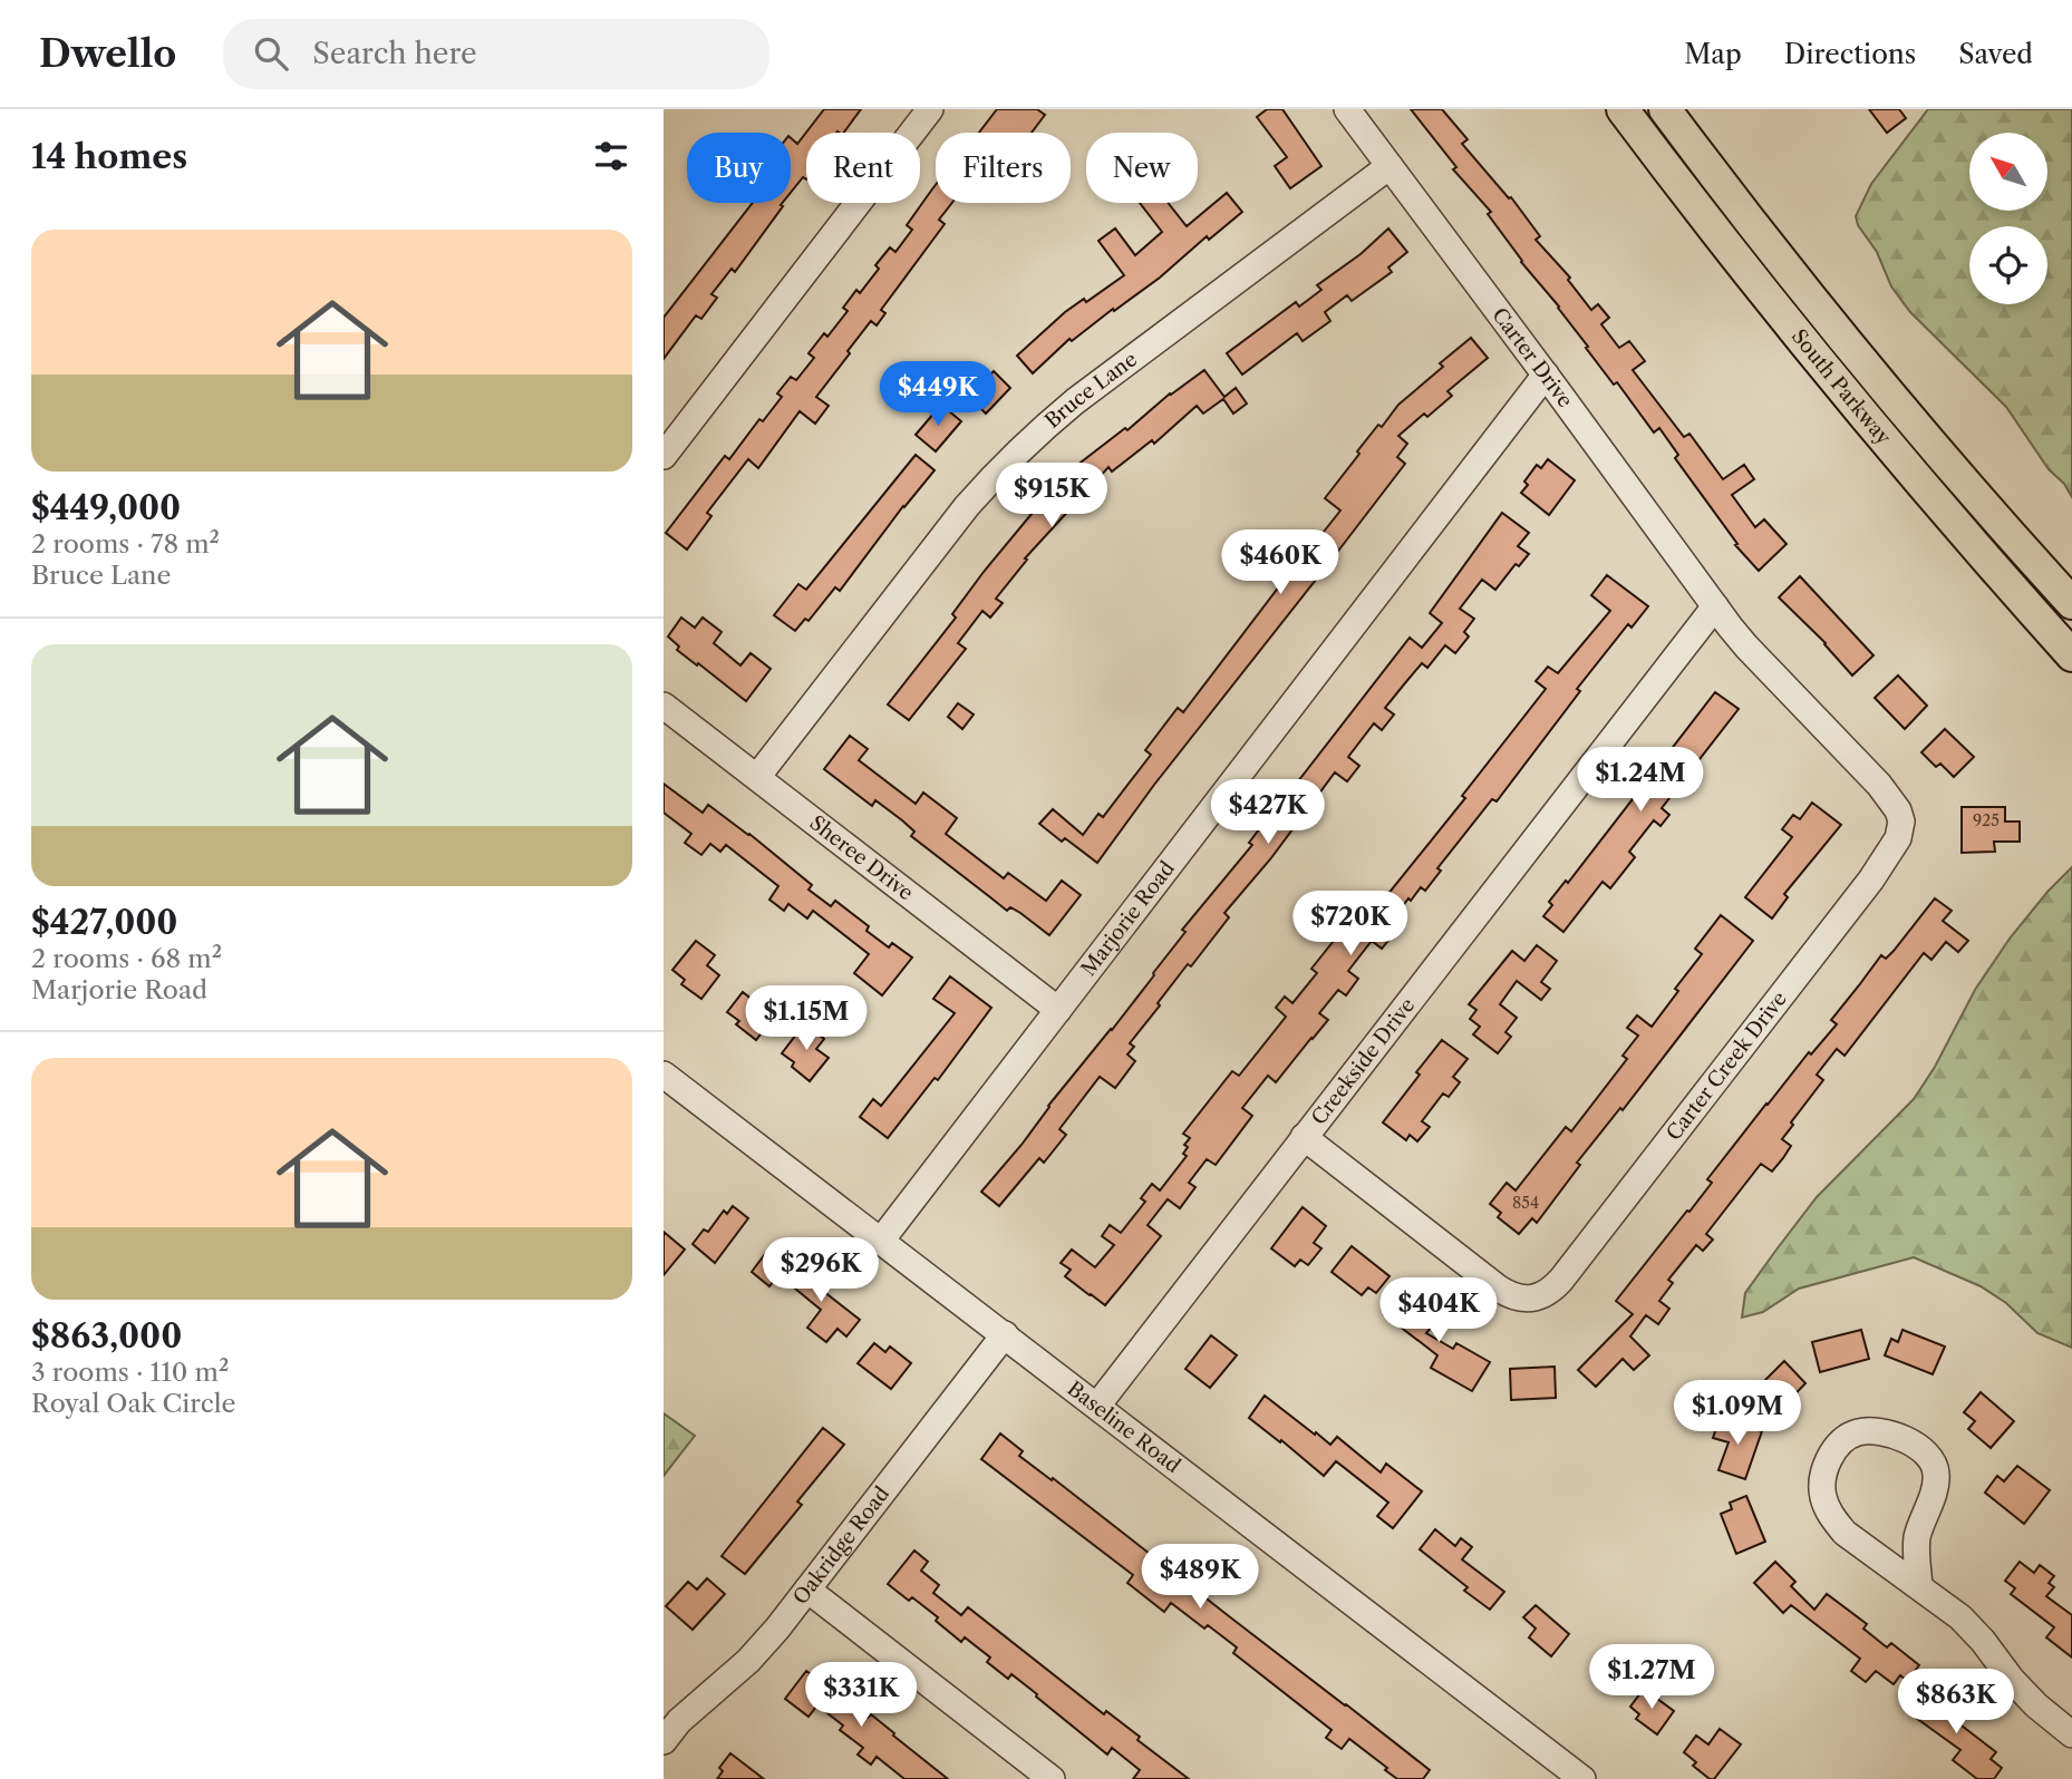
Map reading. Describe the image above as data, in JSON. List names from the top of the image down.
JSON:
{
  "streets": {
    "main road": ["South Parkway"],
    "street": [
      "Carter Drive",
      "Bruce Lane",
      "Sheree Drive",
      "Marjorie Road",
      "Creekside Drive",
      "Carter Creek Drive",
      "Baseline Road",
      "Oakridge Road"
    ]
  },
  "crossings": [
    ["Carter Drive", "Bruce Lane"],
    ["Carter Drive", "Marjorie Road"],
    ["Carter Drive", "Creekside Drive"],
    ["Carter Drive", "Carter Creek Drive"],
    ["Bruce Lane", "Sheree Drive"],
    ["Sheree Drive", "Marjorie Road"],
    ["Marjorie Road", "Baseline Road"],
    ["Creekside Drive", "Carter Creek Drive"],
    ["Creekside Drive", "Baseline Road"],
    ["Baseline Road", "Oakridge Road"]
  ],
  "house_numbers": ["925", "854"],
  "north": "top left",
  "page": {
    "header": "Dwello",
    "search": "Search here",
    "nav": ["Map", "Directions", "Saved"],
    "heading": "14 homes",
    "chip": [
      "Buy",
      "Rent",
      "Filters",
      "New"
    ],
    "list": [
      {
        "name": "$449,000",
        "note": "2 rooms · 78 m² · Bruce Lane"
      },
      {
        "name": "$427,000",
        "note": "2 rooms · 68 m² · Marjorie Road"
      },
      {
        "name": "$863,000",
        "note": "3 rooms · 110 m² · Royal Oak Circle"
      }
    ],
    "price": [
      "$449K",
      "$915K",
      "$460K",
      "$1.24M",
      "$427K",
      "$720K",
      "$1.15M",
      "$296K",
      "$404K",
      "$1.09M",
      "$489K",
      "$1.27M",
      "$331K",
      "$863K"
    ]
  }
}
